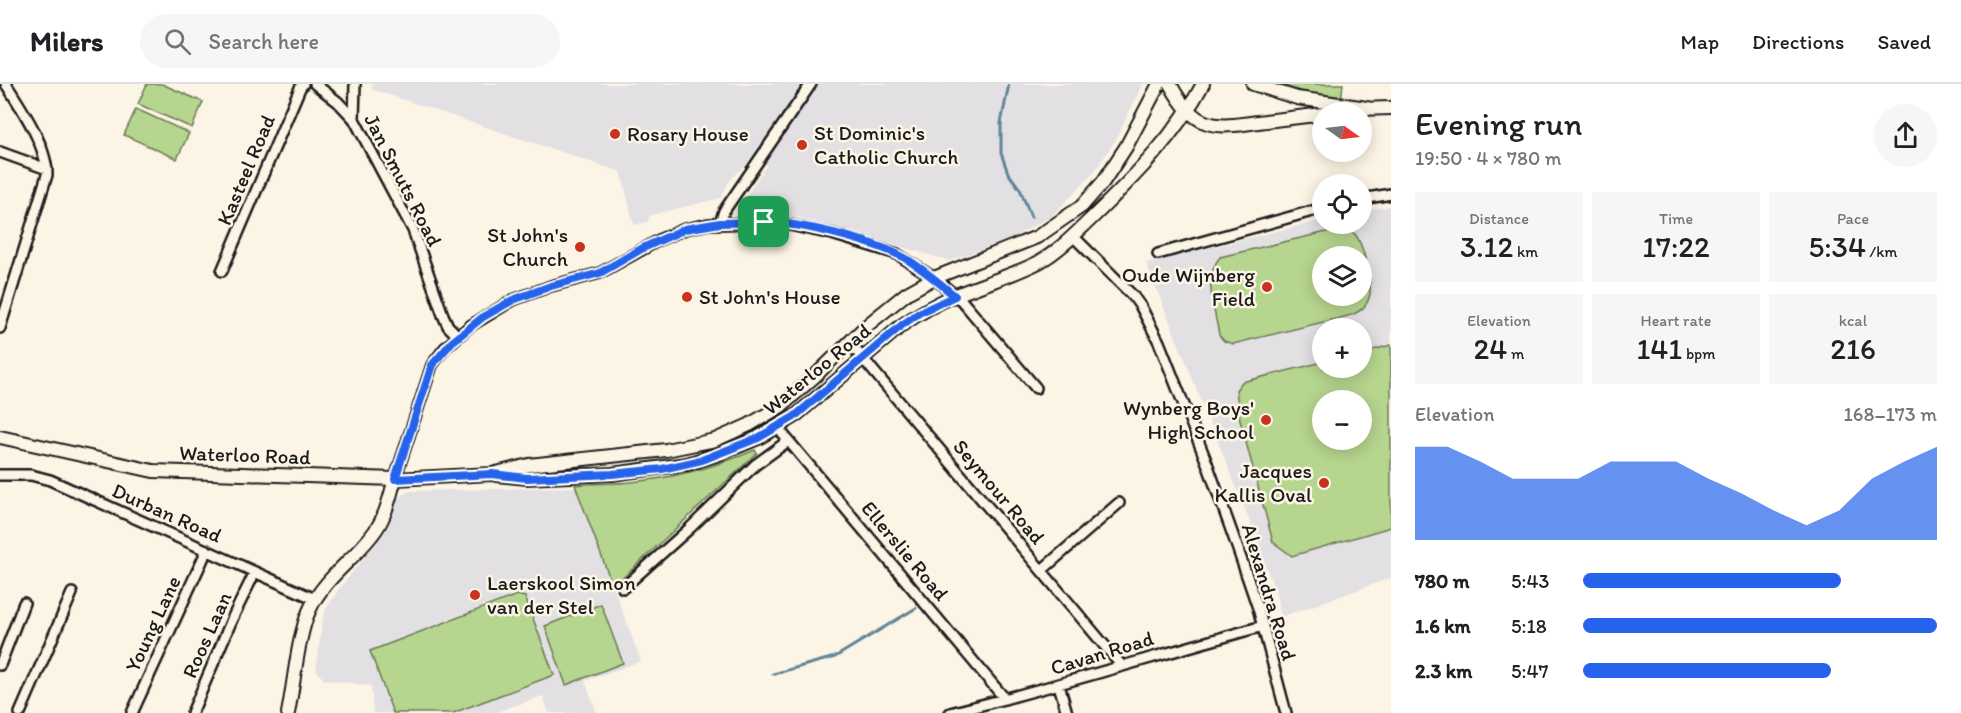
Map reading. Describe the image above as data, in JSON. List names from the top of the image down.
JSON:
{
  "streets": {
    "main road": ["Waterloo Road"],
    "street": [
      "Kasteel Road",
      "Jan Smuts Road",
      "Seymour Road",
      "Durban Road",
      "Ellerslie Road",
      "Alexandra Road",
      "Young Lane",
      "Roos Laan",
      "Cavan Road"
    ]
  },
  "crossings": [
    ["Waterloo Road", "Seymour Road"],
    ["Waterloo Road", "Ellerslie Road"],
    ["Waterloo Road", "Alexandra Road"],
    ["Seymour Road", "Cavan Road"],
    ["Durban Road", "Young Lane"],
    ["Durban Road", "Roos Laan"],
    ["Ellerslie Road", "Cavan Road"],
    ["Alexandra Road", "Cavan Road"]
  ],
  "places": [
    "Rosary House",
    "St Dominic's Catholic Church",
    "St John's Church",
    "Oude Wijnberg Field",
    "St John's House",
    "Wynberg Boys' High School",
    "Jacques Kallis Oval",
    "Laerskool Simon van der Stel"
  ],
  "north": "right",
  "page": {
    "header": "Milers",
    "search": "Search here",
    "nav": ["Map", "Directions", "Saved"],
    "heading": ["Evening run", "19:50 · 4 × 780 m"],
    "map_buttons": ["+", "−"],
    "stats": [
      ["Distance", "3.12 km"],
      ["Time", "17:22"],
      ["Pace", "5:34 /km"],
      ["Elevation", "24 m"],
      ["Heart rate", "141 bpm"],
      ["kcal", "216"]
    ],
    "chart": ["Elevation", "168–173 m"],
    "list": [
      {
        "name": "780 m",
        "note": "5:43"
      },
      {
        "name": "1.6 km",
        "note": "5:18"
      },
      {
        "name": "2.3 km",
        "note": "5:47"
      }
    ]
  }
}
